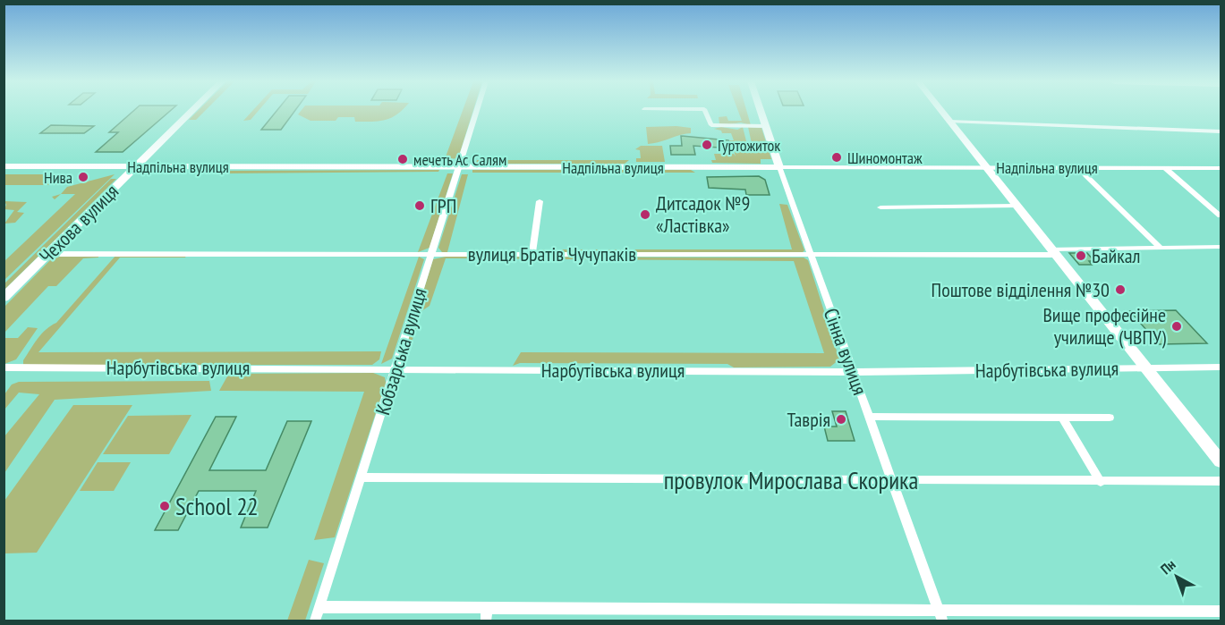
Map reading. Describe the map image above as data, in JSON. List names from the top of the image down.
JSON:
{
  "streets": {
    "main road": ["Надпільна вулиця", "Чехова вулиця", "Сінна вулиця"],
    "street": [
      "вулиця Братів Чучупаків",
      "Кобзарська вулиця",
      "Нарбутівська вулиця",
      "провулок Мирослава Скорика"
    ]
  },
  "crossings": [
    ["Надпільна вулиця", "Чехова вулиця"],
    ["Надпільна вулиця", "Кобзарська вулиця"],
    ["Надпільна вулиця", "Сінна вулиця"],
    ["Чехова вулиця", "вулиця Братів Чучупаків"],
    ["вулиця Братів Чучупаків", "Кобзарська вулиця"],
    ["вулиця Братів Чучупаків", "Сінна вулиця"],
    ["Кобзарська вулиця", "Нарбутівська вулиця"],
    ["Кобзарська вулиця", "провулок Мирослава Скорика"],
    ["Сінна вулиця", "Нарбутівська вулиця"],
    ["Сінна вулиця", "провулок Мирослава Скорика"]
  ],
  "places": [
    "Гуртожиток",
    "Шиномонтаж",
    "мечеть Ас Салям",
    "Нива",
    "ГРП",
    "Дитсадок №9 «Ластівка»",
    "Байкал",
    "Поштове відділення №30",
    "Вище професійне училище (ЧВПУ)",
    "Таврія",
    "School 22"
  ],
  "north": "top left"
}
